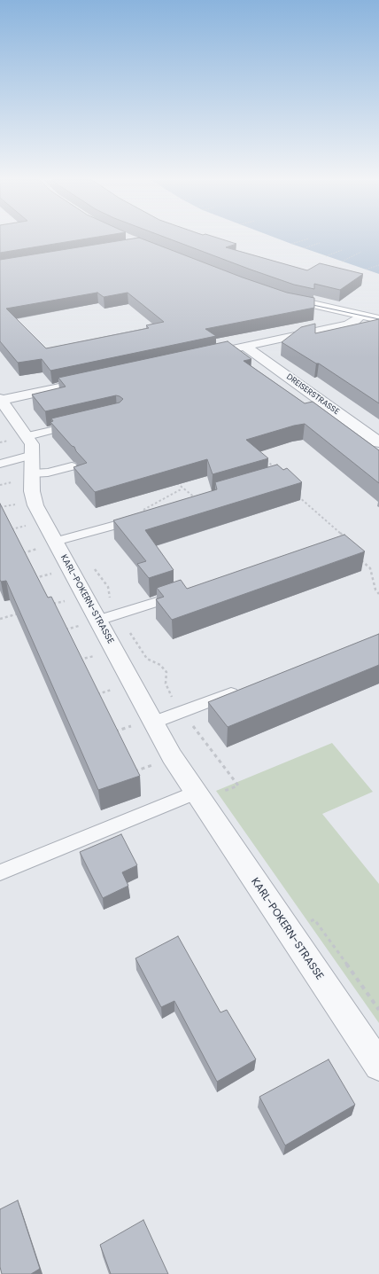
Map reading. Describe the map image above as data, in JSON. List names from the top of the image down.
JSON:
{
  "streets": {
    "street": ["DREISERSTRASSE", "KARL-POKERN-STRASSE"]
  }
}
